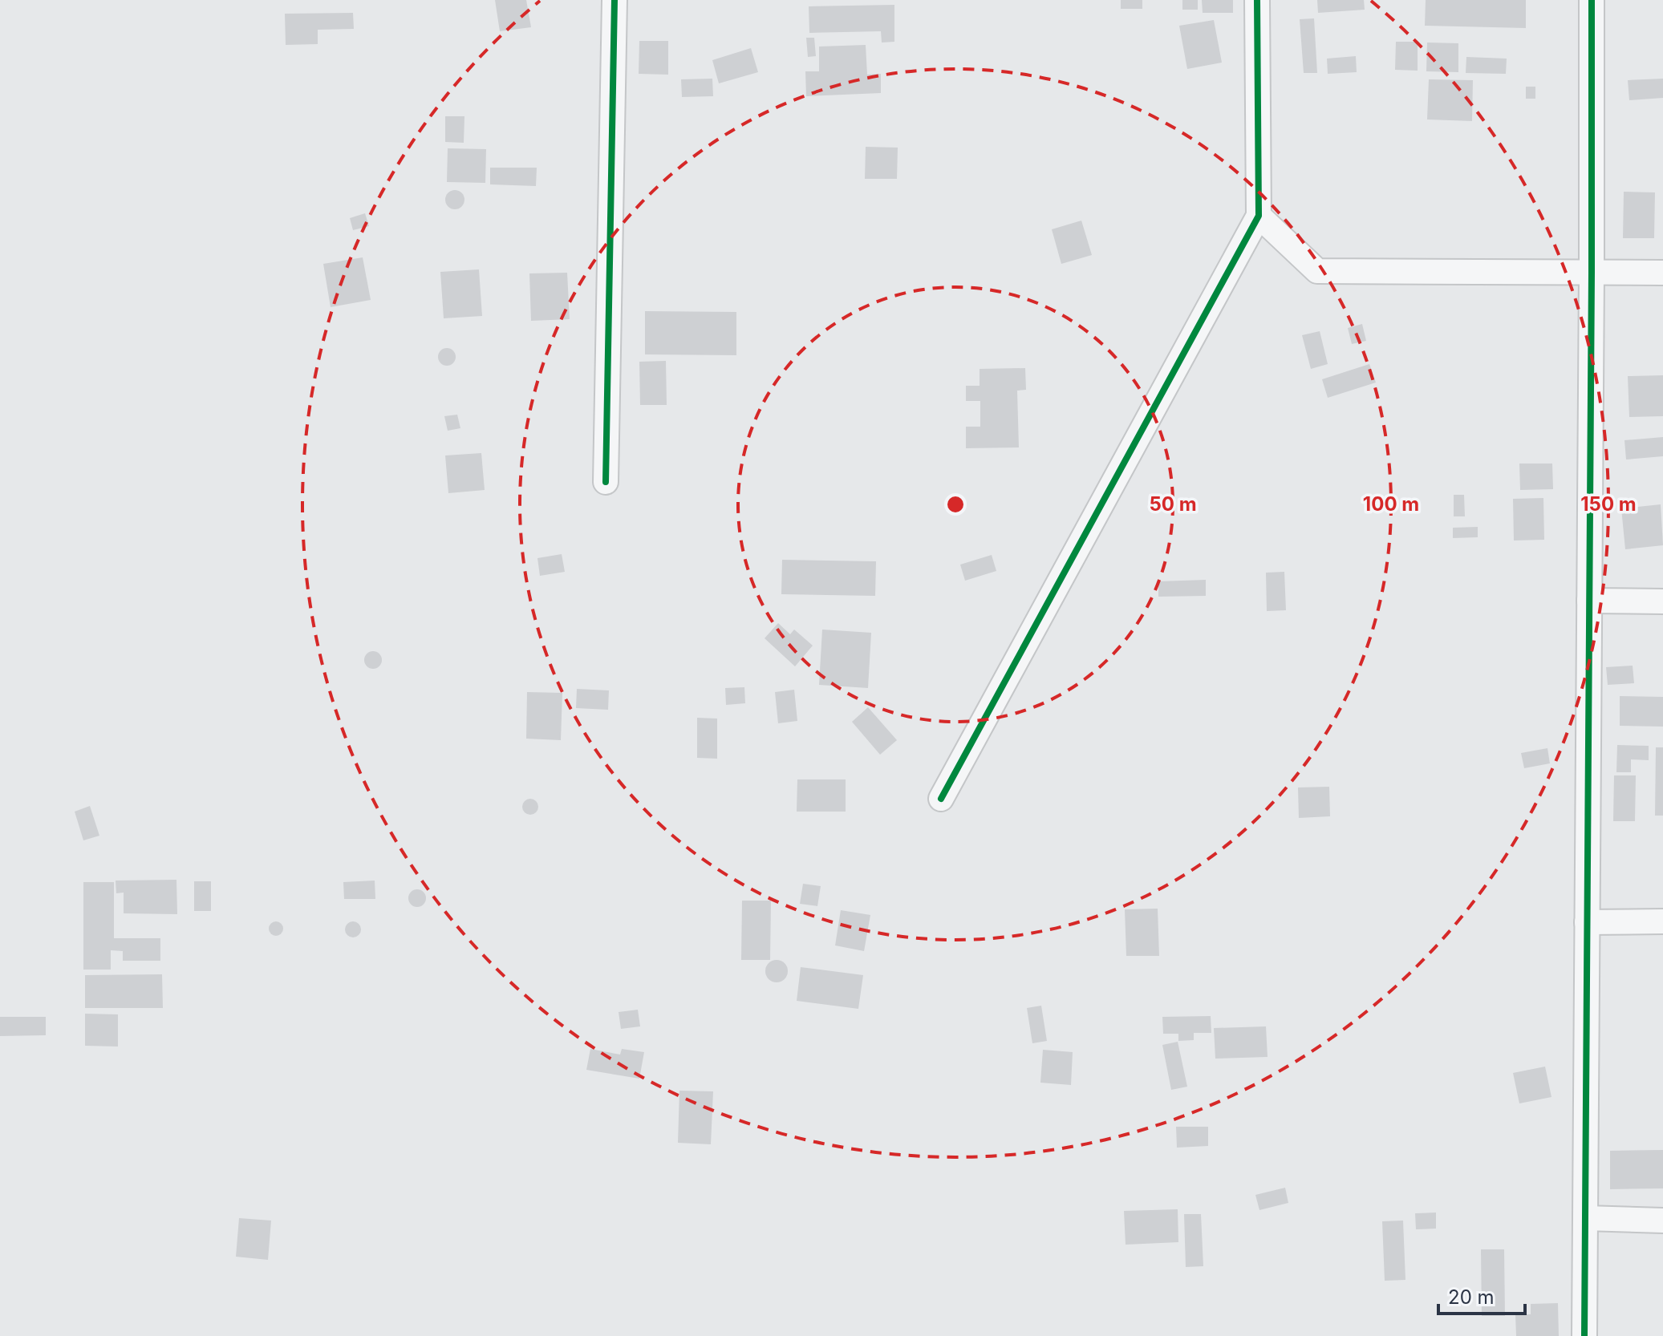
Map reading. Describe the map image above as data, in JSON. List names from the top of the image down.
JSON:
{
  "scale_bar": "20 m",
  "rings": ["50 m", "100 m", "150 m"]
}
